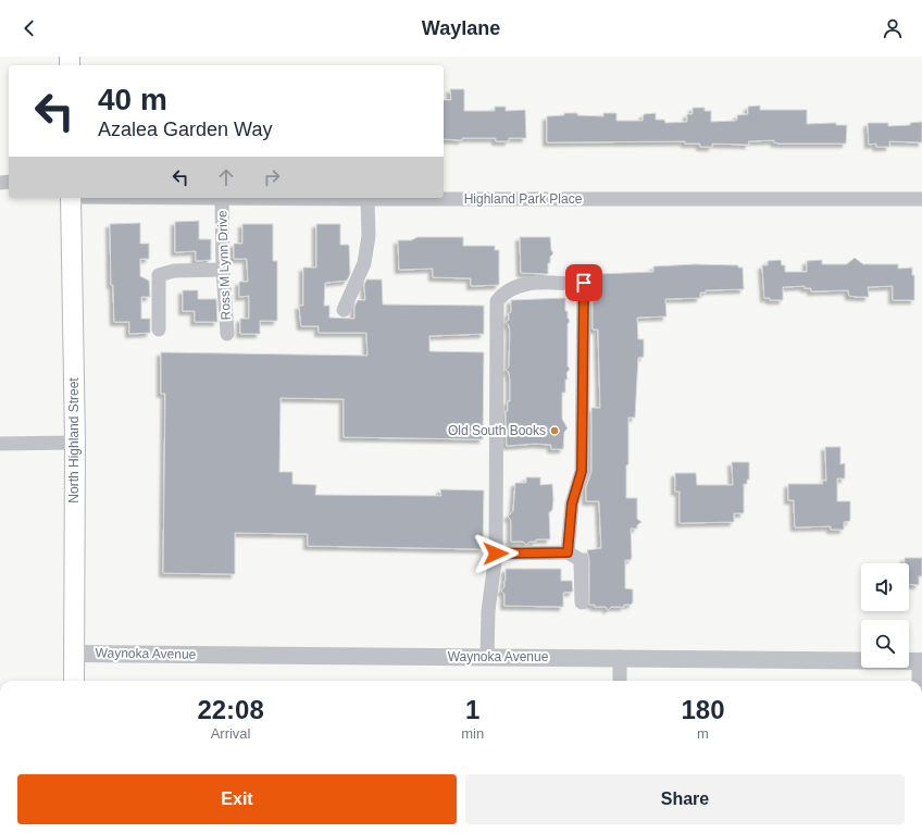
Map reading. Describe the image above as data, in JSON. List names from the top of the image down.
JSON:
{
  "streets": {
    "main road": ["North Highland Street"],
    "street": ["Highland Park Place", "Ross M Lynn Drive", "Waynoka Avenue"]
  },
  "crossings": [
    ["North Highland Street", "Waynoka Avenue"]
  ],
  "places": ["Old South Books"],
  "page": {
    "header": "Waylane",
    "turn": ["40 m", "Azalea Garden Way"],
    "eta": [
      "22:08",
      "Arrival",
      "1",
      "min",
      "180",
      "m"
    ],
    "buttons": ["Exit", "Share"]
  }
}
